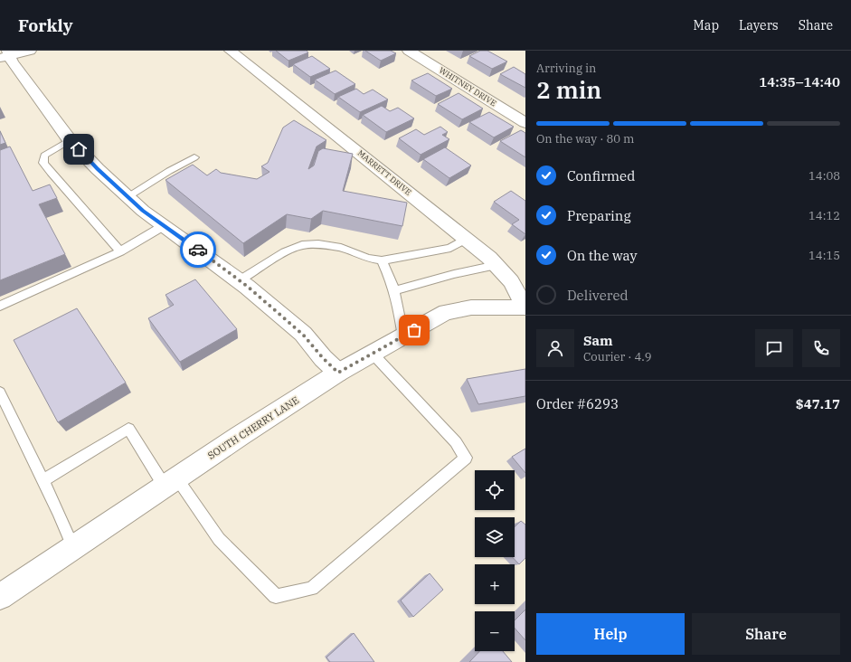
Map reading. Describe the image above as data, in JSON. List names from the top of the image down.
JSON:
{
  "streets": {
    "street": ["WHITNEY DRIVE", "MARRETT DRIVE", "SOUTH CHERRY LANE"]
  },
  "crossings": [
    ["MARRETT DRIVE", "SOUTH CHERRY LANE"]
  ],
  "page": {
    "header": "Forkly",
    "nav": ["Map", "Layers", "Share"],
    "heading": ["2 min", "Arriving in", "14:35–14:40"],
    "panel": [
      "Sam",
      "Courier · 4.9",
      "Order #6293",
      "$47.17"
    ],
    "bar": "On the way · 80 m",
    "list": [
      ["Confirmed", "14:08"],
      ["Preparing", "14:12"],
      ["On the way", "14:15"],
      "Delivered"
    ],
    "map_buttons": ["+", "−"],
    "buttons": ["Help", "Share"]
  }
}
